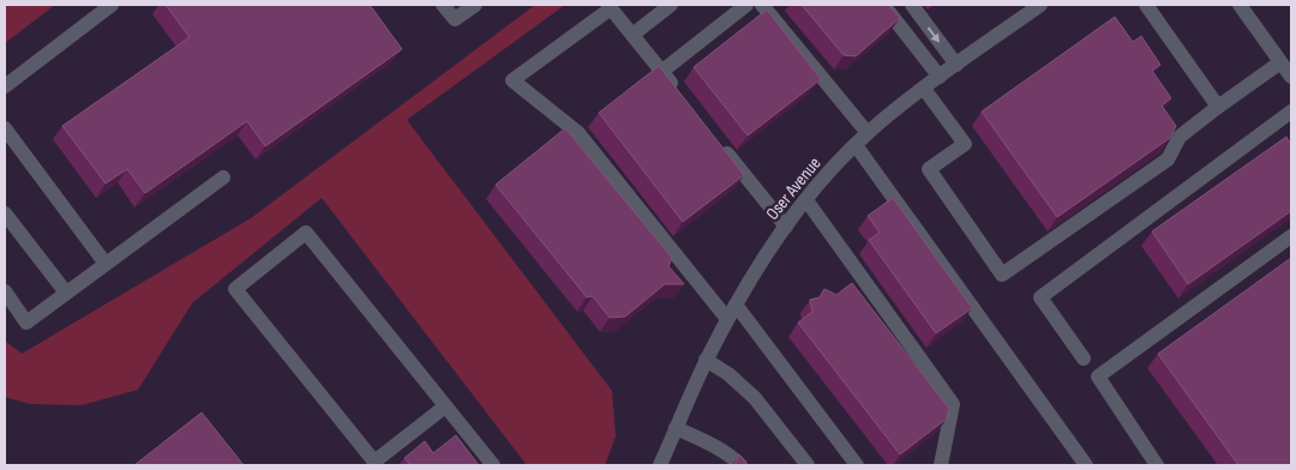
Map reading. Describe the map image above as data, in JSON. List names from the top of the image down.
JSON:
{
  "streets": {
    "street": ["Oser Avenue"]
  }
}
